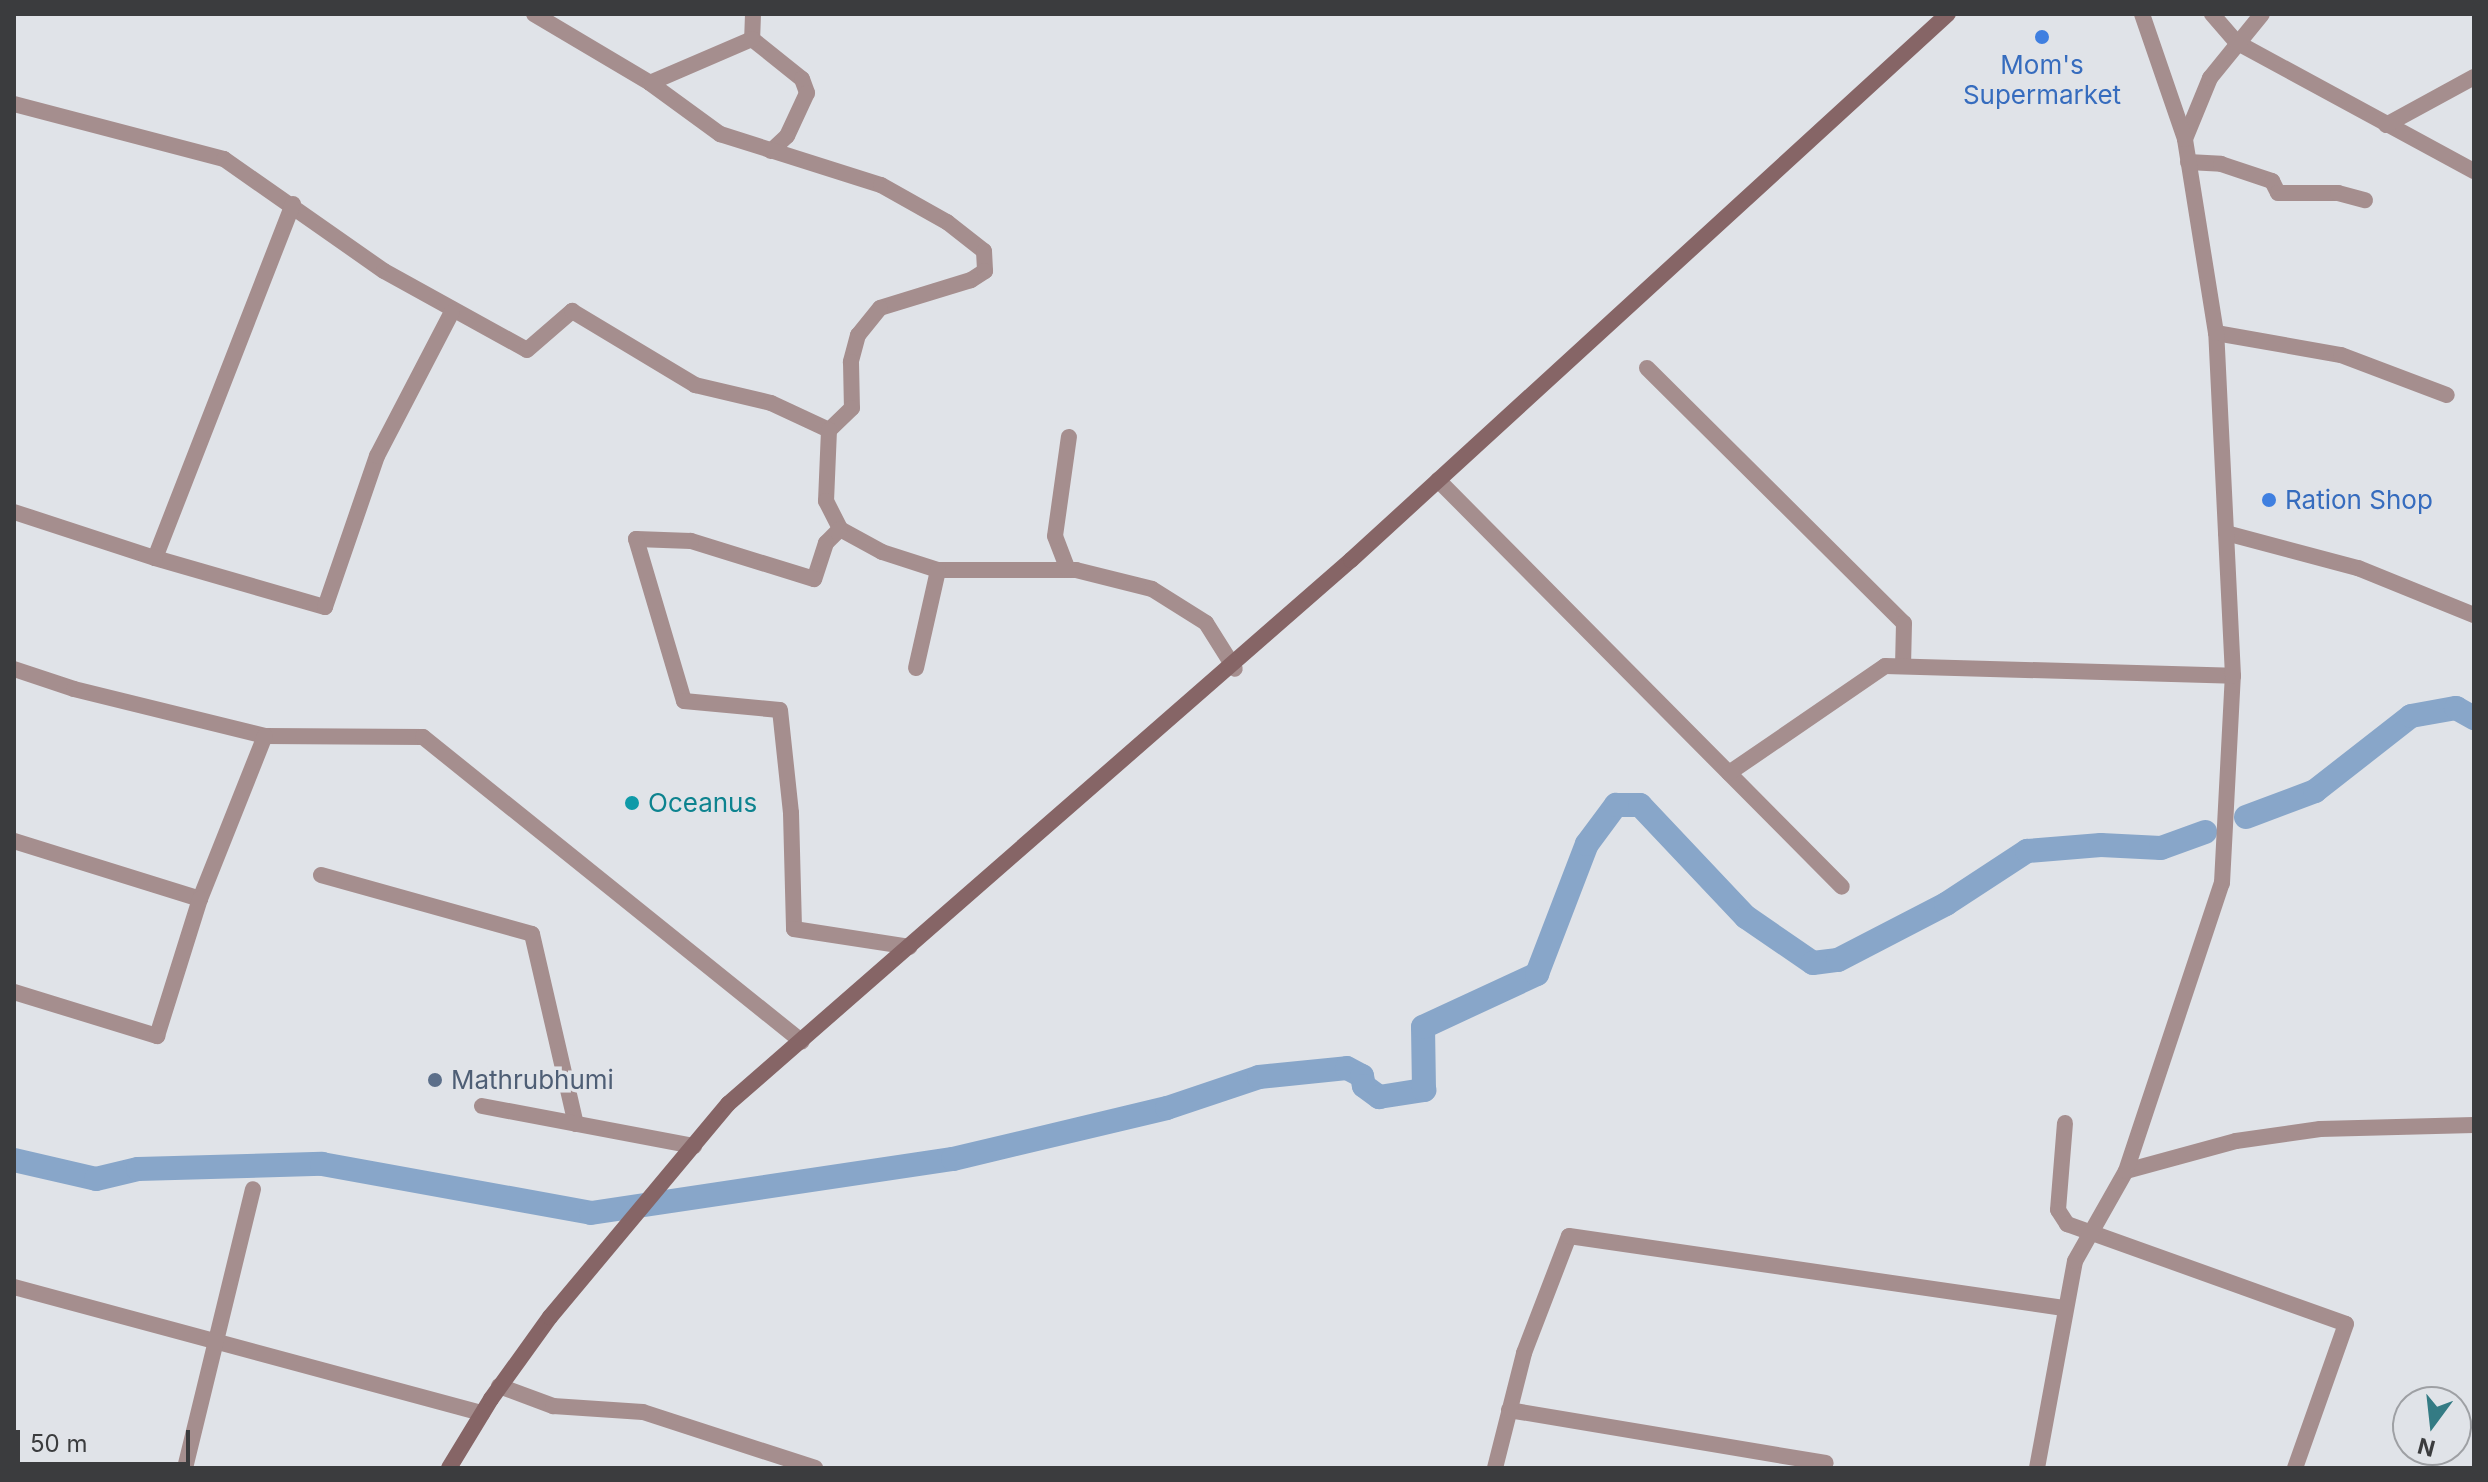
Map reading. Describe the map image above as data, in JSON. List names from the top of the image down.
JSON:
{
  "places": [
    "Mom's Supermarket",
    "Ration Shop",
    "Oceanus",
    "Mathrubhumi"
  ],
  "scale_bar": "50 m",
  "north": "bottom"
}
